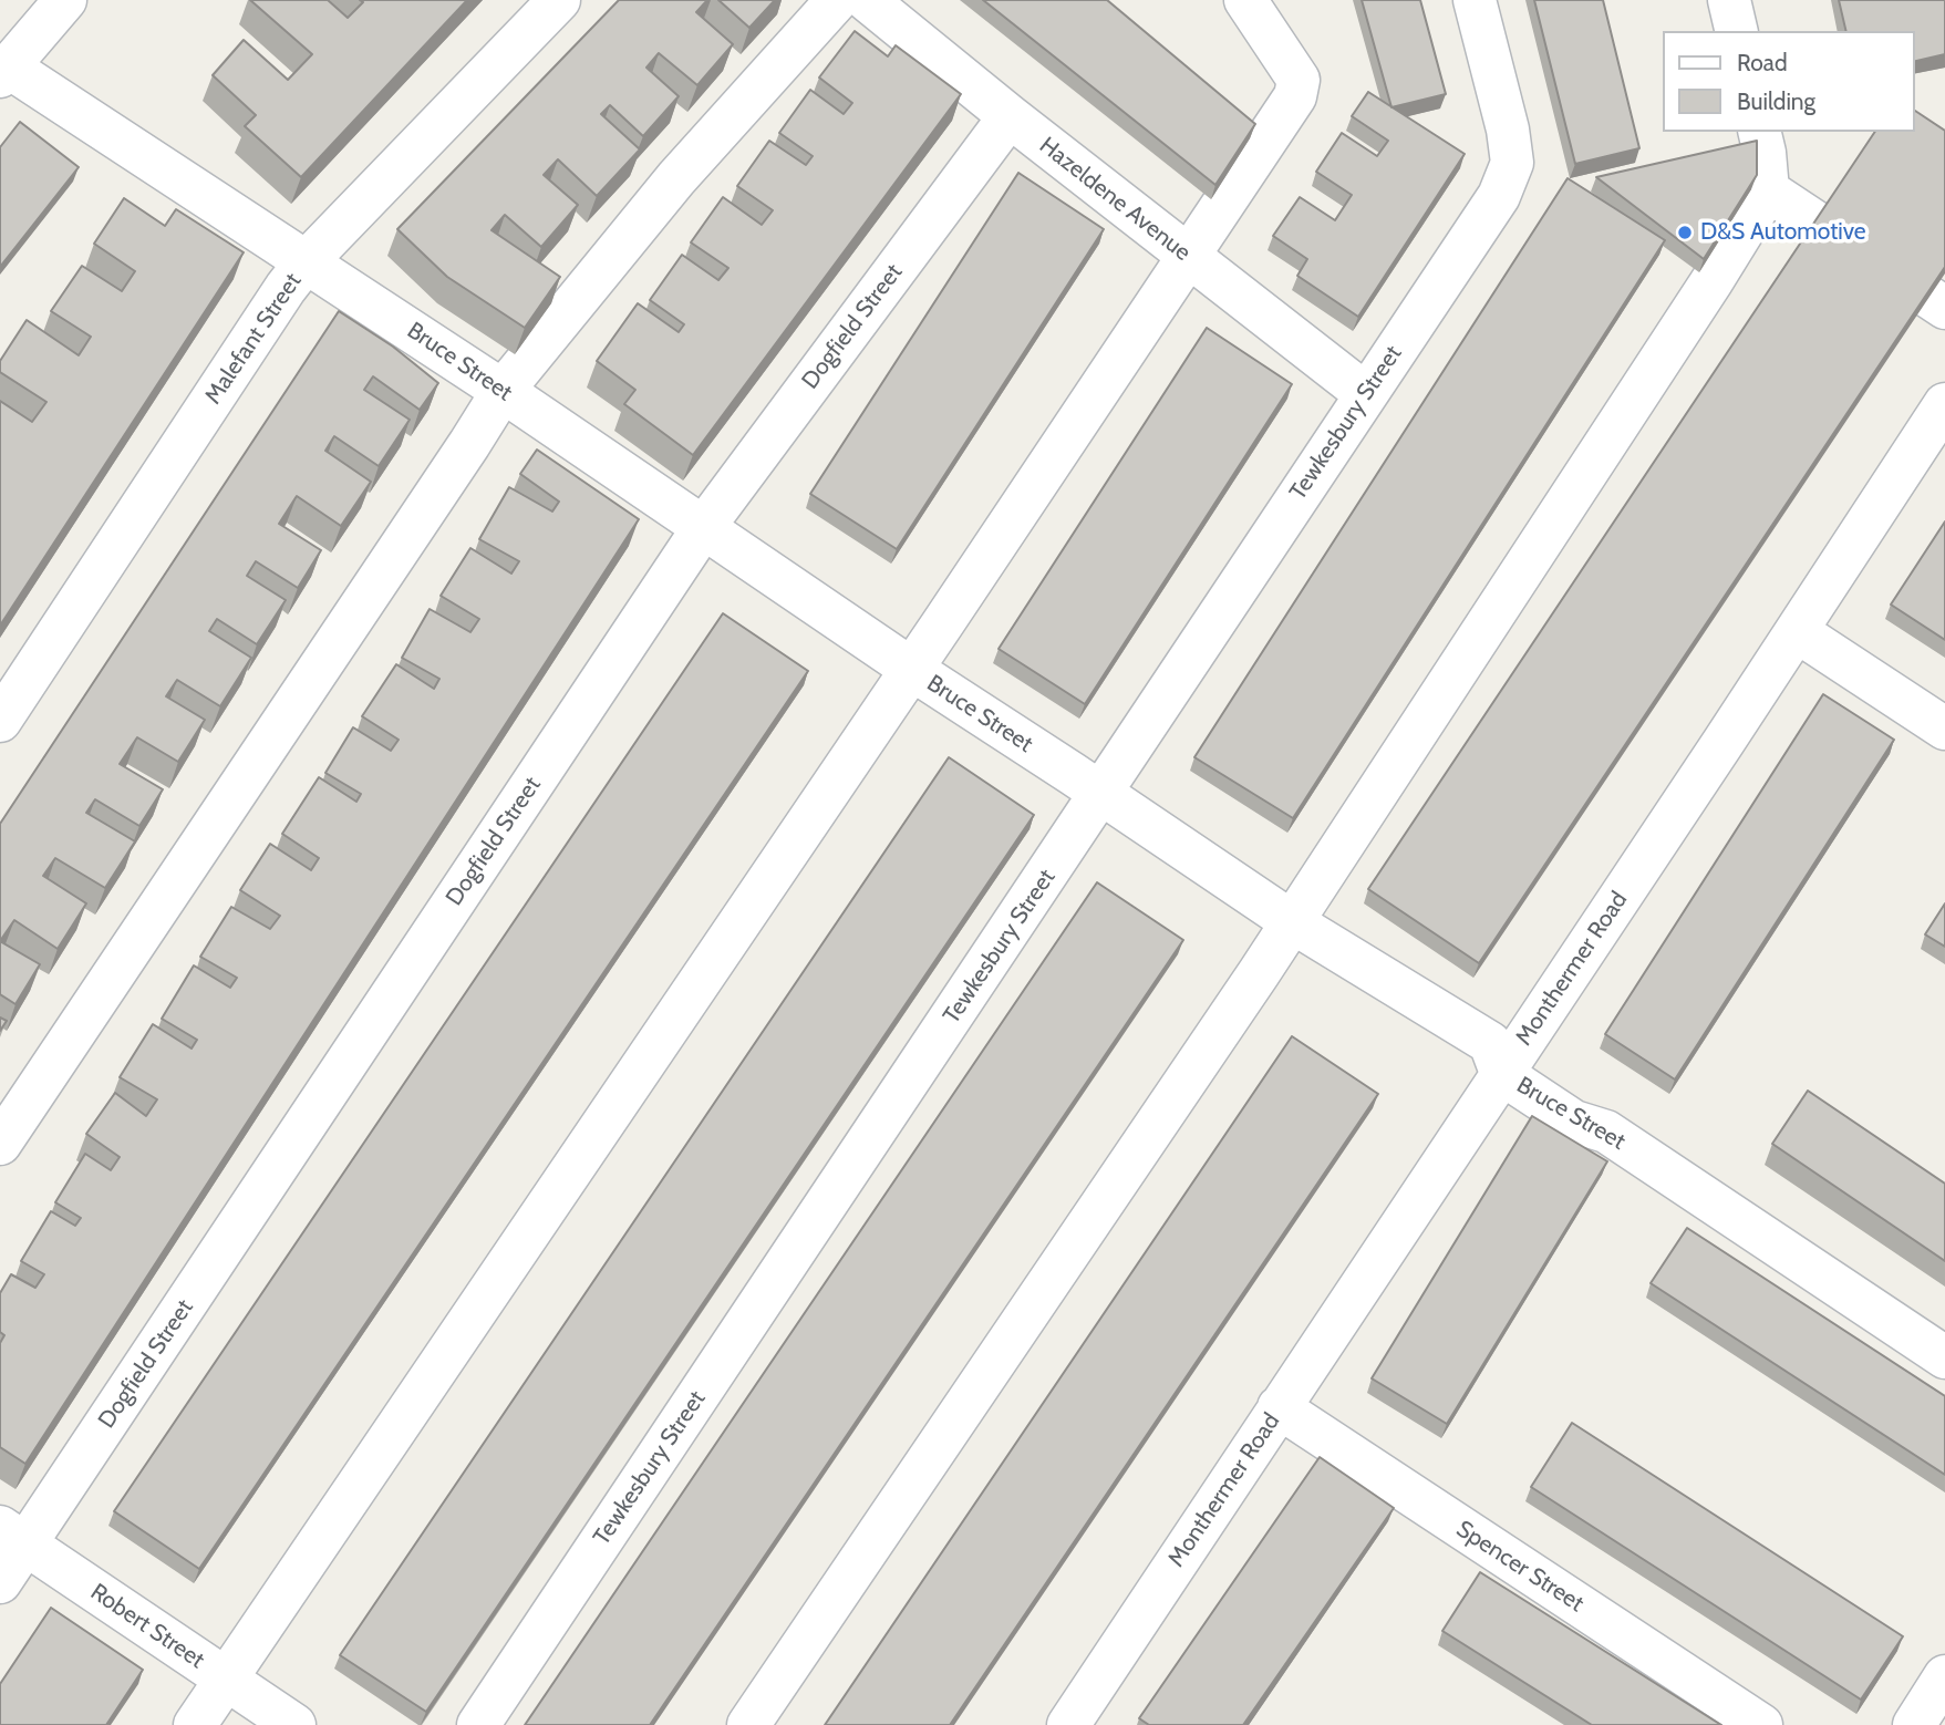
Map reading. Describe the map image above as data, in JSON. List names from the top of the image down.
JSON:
{
  "streets": {
    "street": [
      "Hazeldene Avenue",
      "Dogfield Street",
      "Malefant Street",
      "Bruce Street",
      "Tewkesbury Street",
      "Monthermer Road",
      "Spencer Street",
      "Robert Street"
    ]
  },
  "crossings": [
    ["Hazeldene Avenue", "Dogfield Street"],
    ["Hazeldene Avenue", "Tewkesbury Street"],
    ["Dogfield Street", "Bruce Street"],
    ["Dogfield Street", "Robert Street"],
    ["Malefant Street", "Bruce Street"],
    ["Bruce Street", "Tewkesbury Street"],
    ["Bruce Street", "Monthermer Road"],
    ["Monthermer Road", "Spencer Street"]
  ],
  "places": ["D&S Automotive"],
  "legend": ["Road", "Building"]
}
